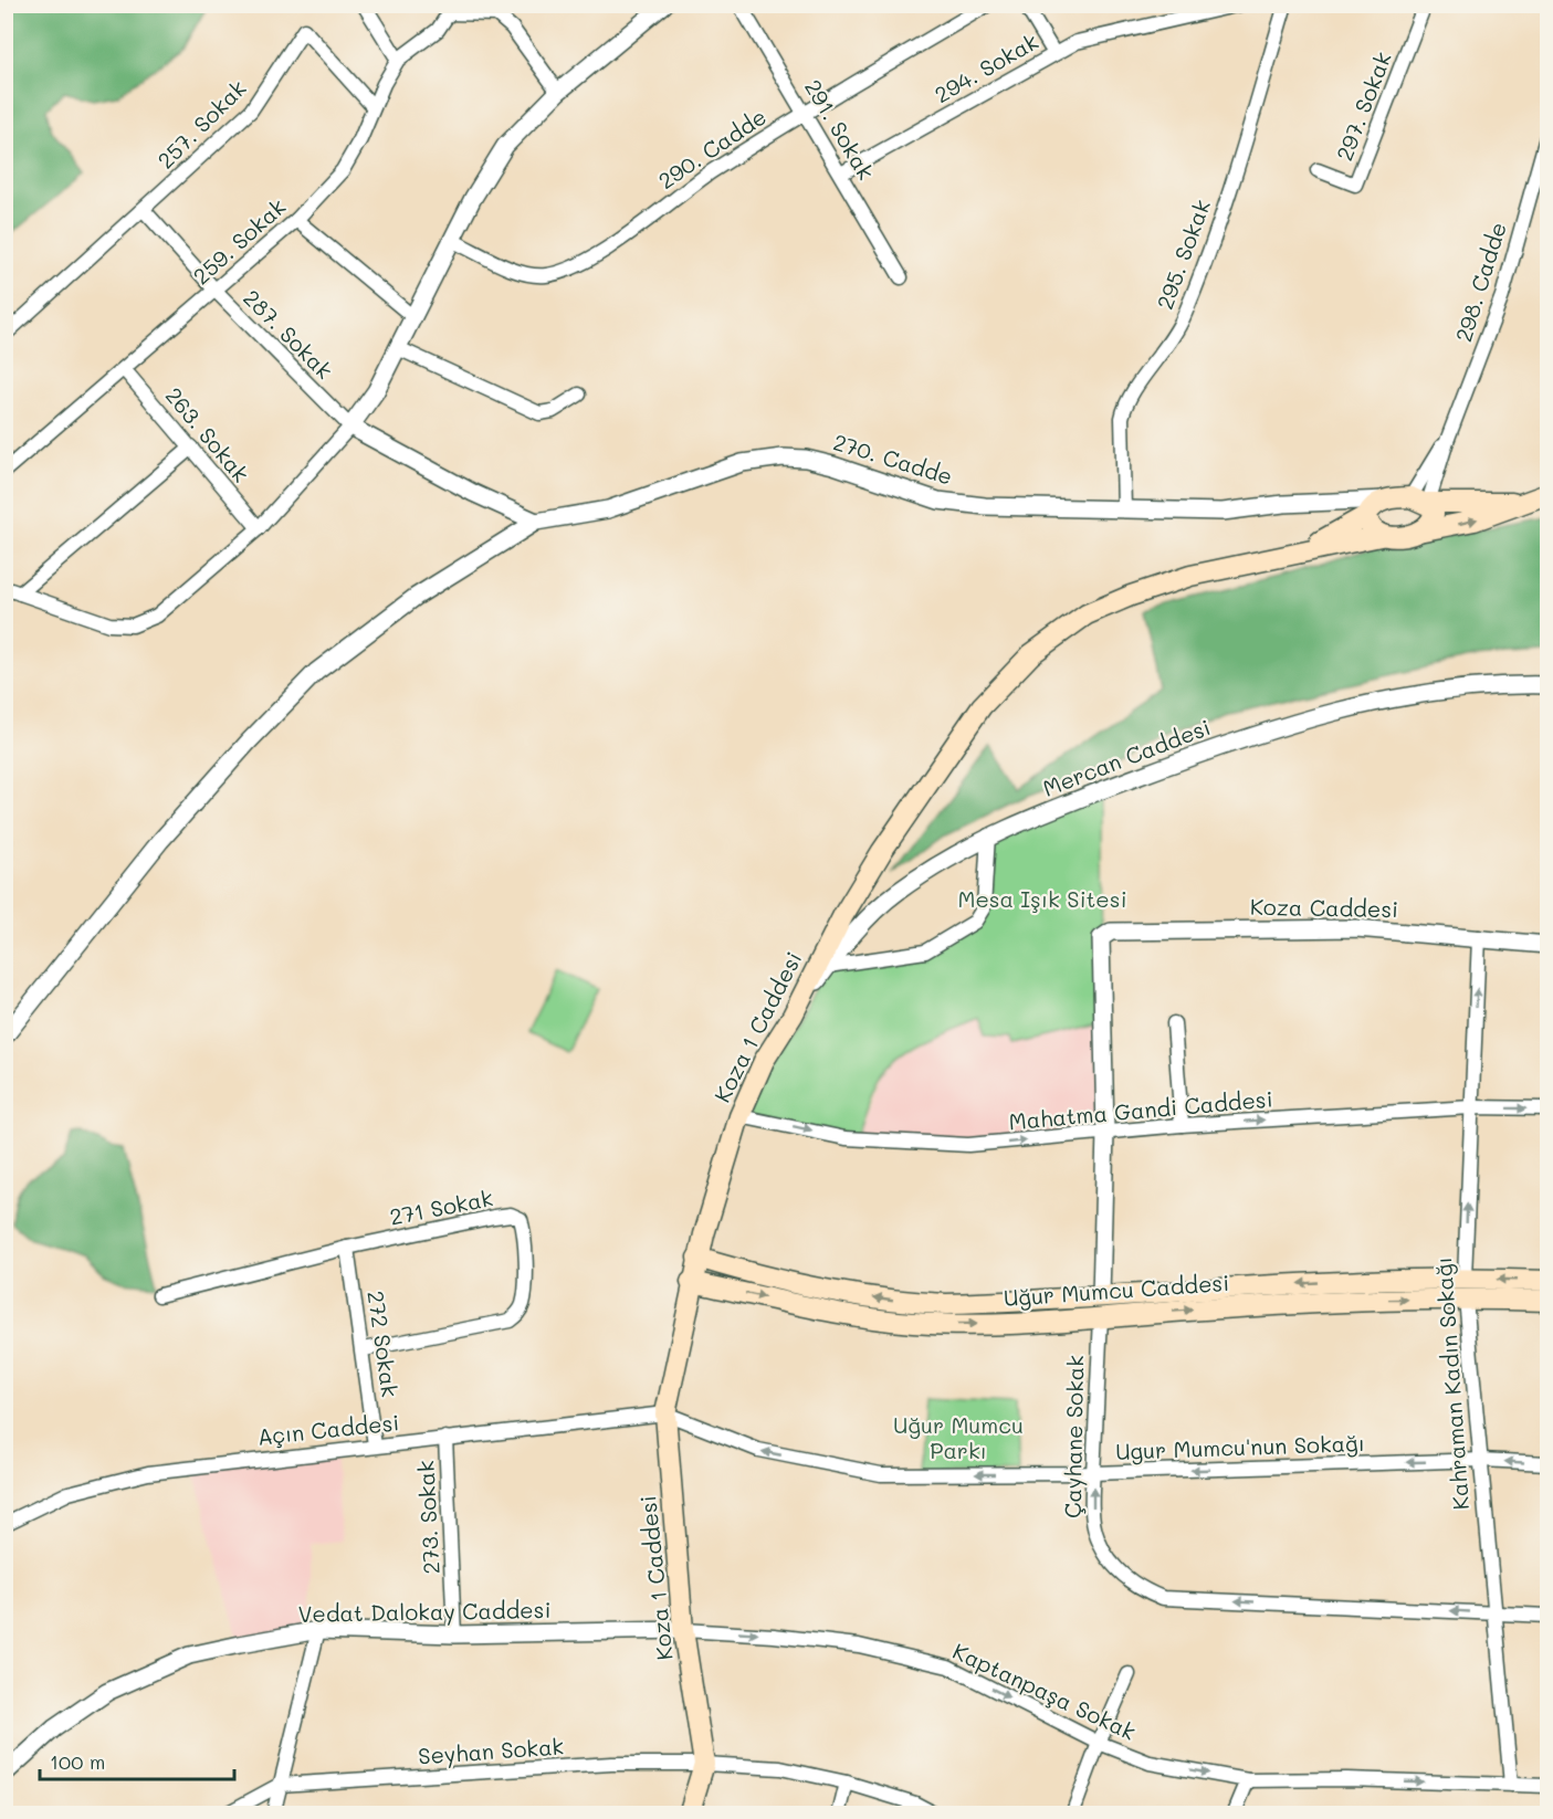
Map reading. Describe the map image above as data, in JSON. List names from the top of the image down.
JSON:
{
  "streets": {
    "main road": [
      "270. Cadde",
      "Koza 1 Caddesi",
      "Uğur Mumcu Caddesi",
      "Kahraman Kadın Sokağı",
      "Çayhane Sokak"
    ],
    "street": [
      "294. Sokak",
      "297. Sokak",
      "257. Sokak",
      "291. Sokak",
      "290. Cadde",
      "259. Sokak",
      "295. Sokak",
      "298. Cadde",
      "287. Sokak",
      "263. Sokak",
      "Mercan Caddesi",
      "Koza Caddesi",
      "Mahatma Gandi Caddesi",
      "271 Sokak",
      "272 Sokak",
      "Açın Caddesi",
      "Ugur Mumcu'nun Sokağı",
      "273. Sokak",
      "Vedat Dalokay Caddesi",
      "Kaptanpaşa Sokak",
      "Seyhan Sokak"
    ]
  },
  "crossings": [
    ["294. Sokak", "291. Sokak"],
    ["257. Sokak", "259. Sokak"],
    ["257. Sokak", "287. Sokak"],
    ["291. Sokak", "290. Cadde"],
    ["259. Sokak", "287. Sokak"],
    ["259. Sokak", "263. Sokak"],
    ["295. Sokak", "270. Cadde"],
    ["298. Cadde", "270. Cadde"],
    ["270. Cadde", "Koza 1 Caddesi"],
    ["Mercan Caddesi", "Koza 1 Caddesi"],
    ["Koza Caddesi", "Kahraman Kadın Sokağı"],
    ["Koza Caddesi", "Çayhane Sokak"],
    ["Koza 1 Caddesi", "Mahatma Gandi Caddesi"],
    ["Koza 1 Caddesi", "Uğur Mumcu Caddesi"],
    ["Koza 1 Caddesi", "Açın Caddesi"],
    ["Koza 1 Caddesi", "Ugur Mumcu'nun Sokağı"],
    ["Koza 1 Caddesi", "Vedat Dalokay Caddesi"],
    ["Koza 1 Caddesi", "Kaptanpaşa Sokak"],
    ["Koza 1 Caddesi", "Seyhan Sokak"],
    ["Mahatma Gandi Caddesi", "Kahraman Kadın Sokağı"],
    ["Mahatma Gandi Caddesi", "Çayhane Sokak"],
    ["271 Sokak", "272 Sokak"],
    ["Uğur Mumcu Caddesi", "Kahraman Kadın Sokağı"],
    ["Uğur Mumcu Caddesi", "Çayhane Sokak"],
    ["272 Sokak", "Açın Caddesi"],
    ["Kahraman Kadın Sokağı", "Çayhane Sokak"],
    ["Kahraman Kadın Sokağı", "Ugur Mumcu'nun Sokağı"],
    ["Kahraman Kadın Sokağı", "Kaptanpaşa Sokak"],
    ["Açın Caddesi", "Ugur Mumcu'nun Sokağı"],
    ["Açın Caddesi", "273. Sokak"],
    ["Çayhane Sokak", "Ugur Mumcu'nun Sokağı"],
    ["273. Sokak", "Vedat Dalokay Caddesi"],
    ["Vedat Dalokay Caddesi", "Kaptanpaşa Sokak"]
  ],
  "one_way": [
    "Mahatma Gandi Caddesi",
    "Kahraman Kadın Sokağı",
    "Çayhane Sokak",
    "Ugur Mumcu'nun Sokağı",
    "Kaptanpaşa Sokak"
  ],
  "parks": ["Mesa Işık Sitesi", "Uğur Mumcu Parkı"],
  "scale_bar": "100 m"
}
